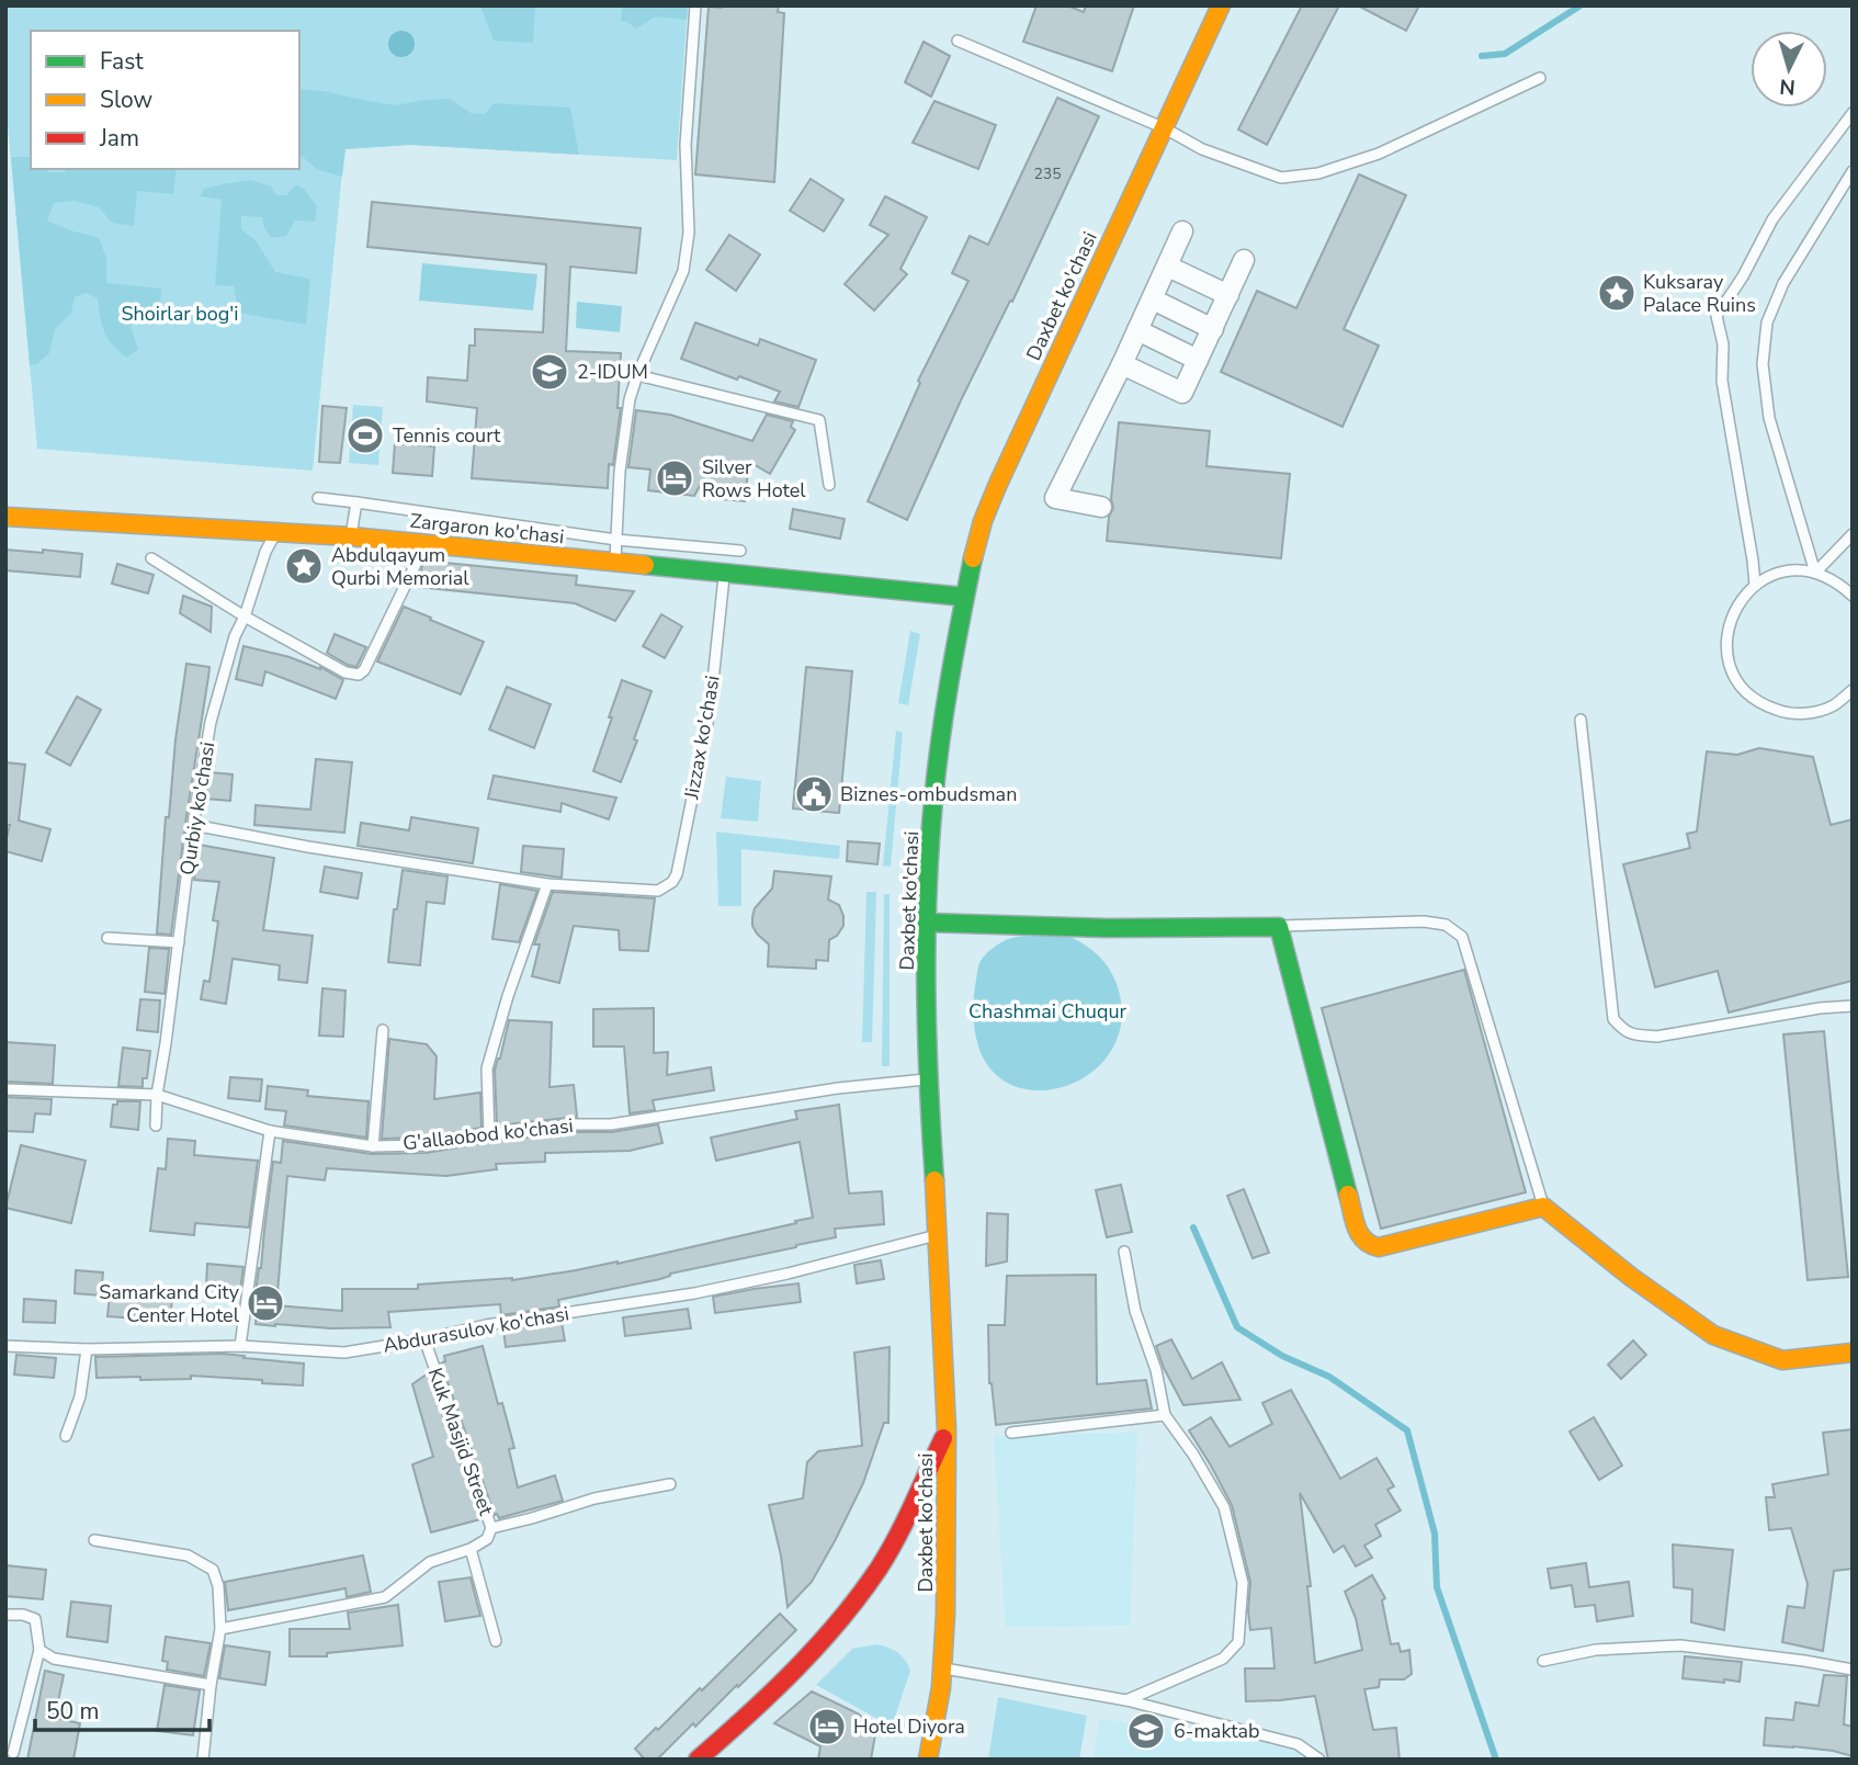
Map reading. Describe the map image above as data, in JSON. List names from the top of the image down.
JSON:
{
  "streets": {
    "main road": ["Daxbet ko'chasi", "Zargaron ko'chasi"],
    "lane": [
      "Jizzax ko'chasi",
      "Qurbiy ko'chasi",
      "G'allaobod ko'chasi",
      "Abdurasulov ko'chasi",
      "Kuk Masjid Street"
    ]
  },
  "crossings": [
    ["Daxbet ko'chasi", "Zargaron ko'chasi"],
    ["Daxbet ko'chasi", "G'allaobod ko'chasi"],
    ["Daxbet ko'chasi", "Abdurasulov ko'chasi"],
    ["Zargaron ko'chasi", "Jizzax ko'chasi"],
    ["Zargaron ko'chasi", "Qurbiy ko'chasi"],
    ["Qurbiy ko'chasi", "G'allaobod ko'chasi"],
    ["Abdurasulov ko'chasi", "Kuk Masjid Street"]
  ],
  "parks": ["Shoirlar bog'i", "Chashmai Chuqur"],
  "places": {
    "place": ["Kuksaray Palace Ruins", "Abdulqayum Qurbi Memorial"],
    "school or university": ["2-IDUM", "6-maktab"],
    "sports": ["Tennis court"],
    "hotel": ["Silver Rows Hotel", "Samarkand City Center Hotel", "Hotel Diyora"],
    "public building": ["Biznes-ombudsman"]
  },
  "house_numbers": ["235"],
  "legend": ["Fast", "Slow", "Jam"],
  "scale_bar": "50 m",
  "north": "bottom"
}
